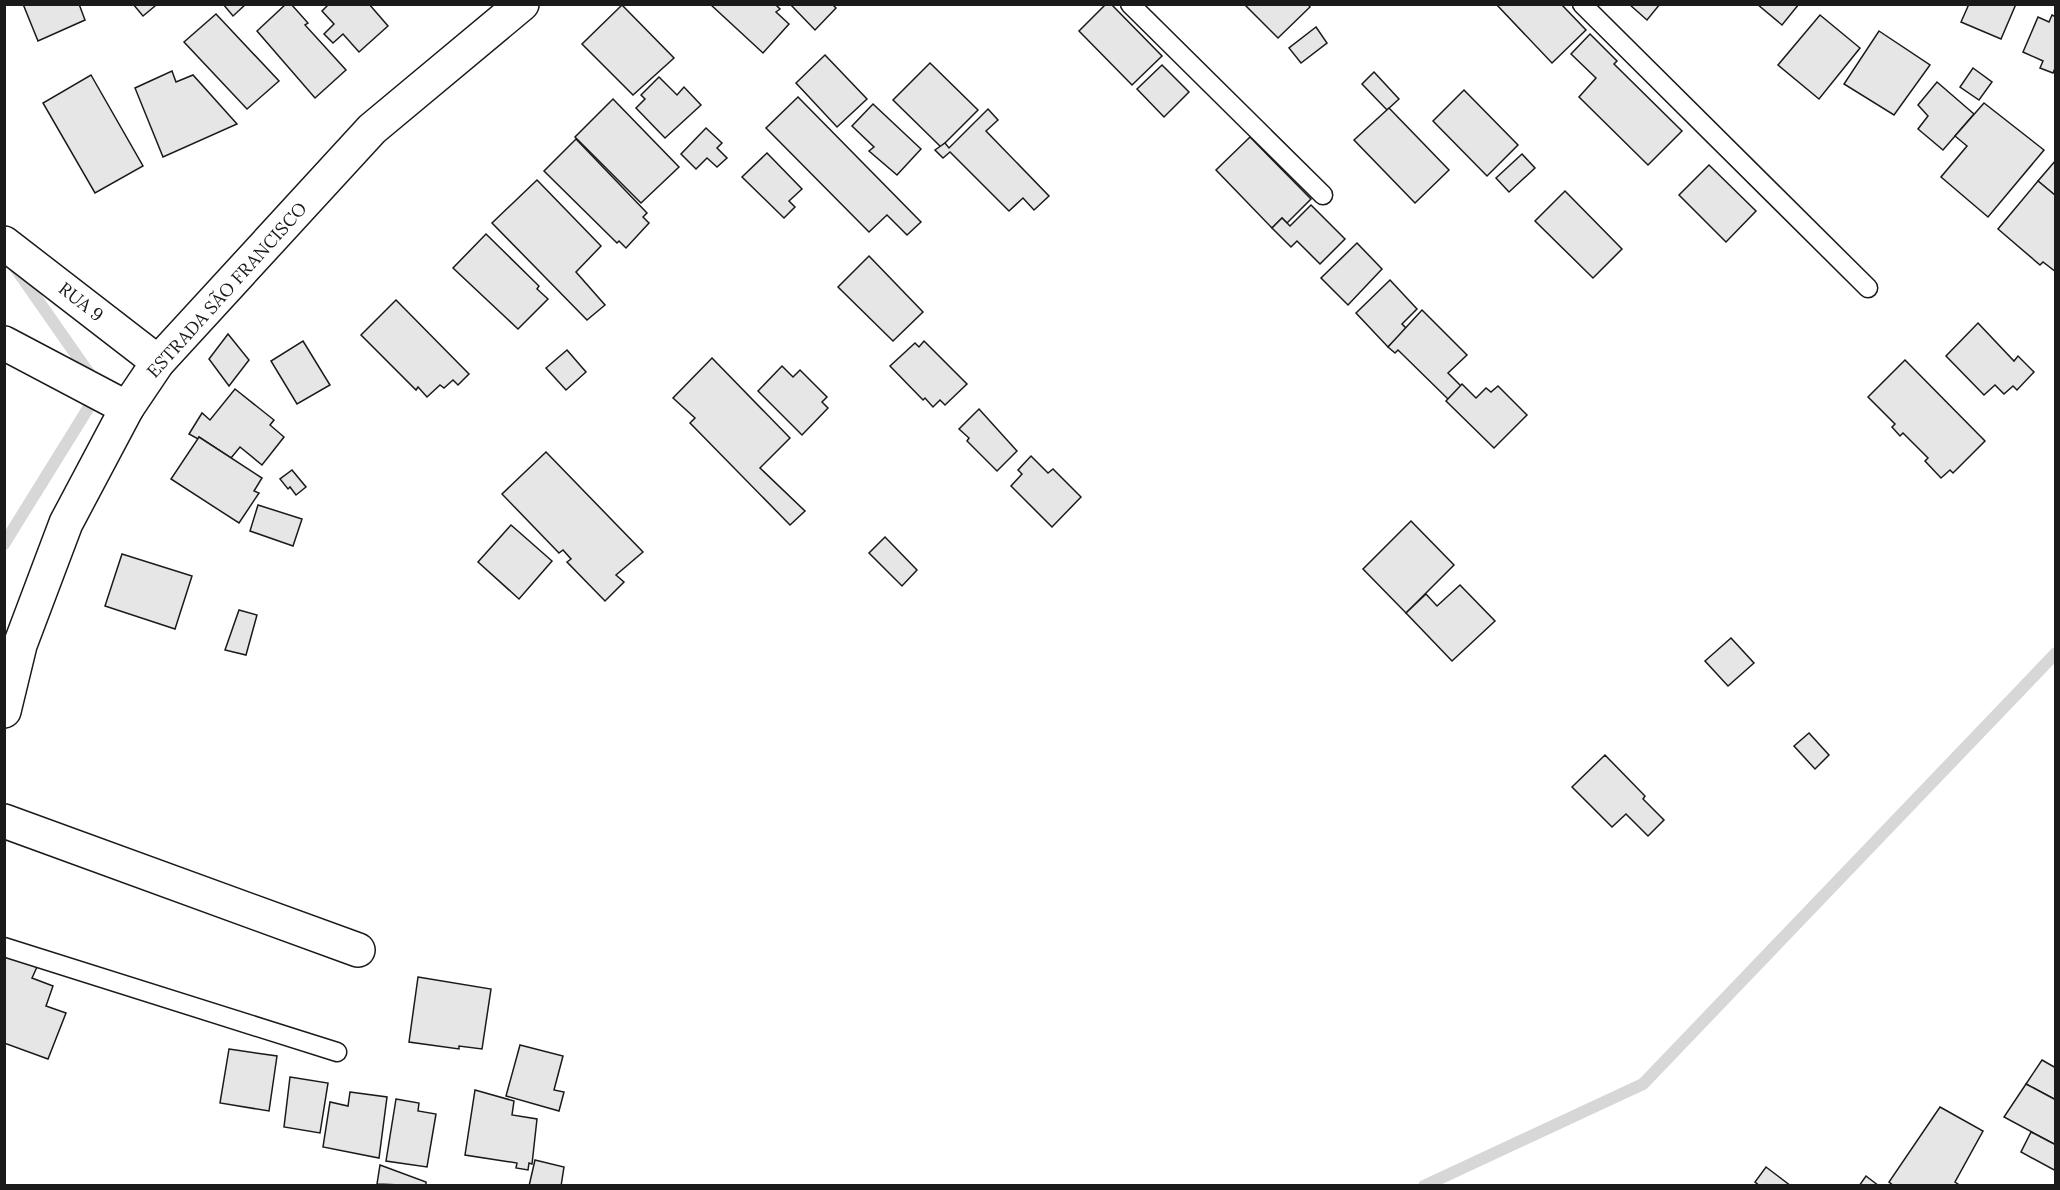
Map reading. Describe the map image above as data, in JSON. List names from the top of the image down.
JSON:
{
  "streets": {
    "main road": ["ESTRADA SÃO FRANCISCO", "RUA 9"]
  },
  "crossings": [
    ["ESTRADA SÃO FRANCISCO", "RUA 9"]
  ]
}
